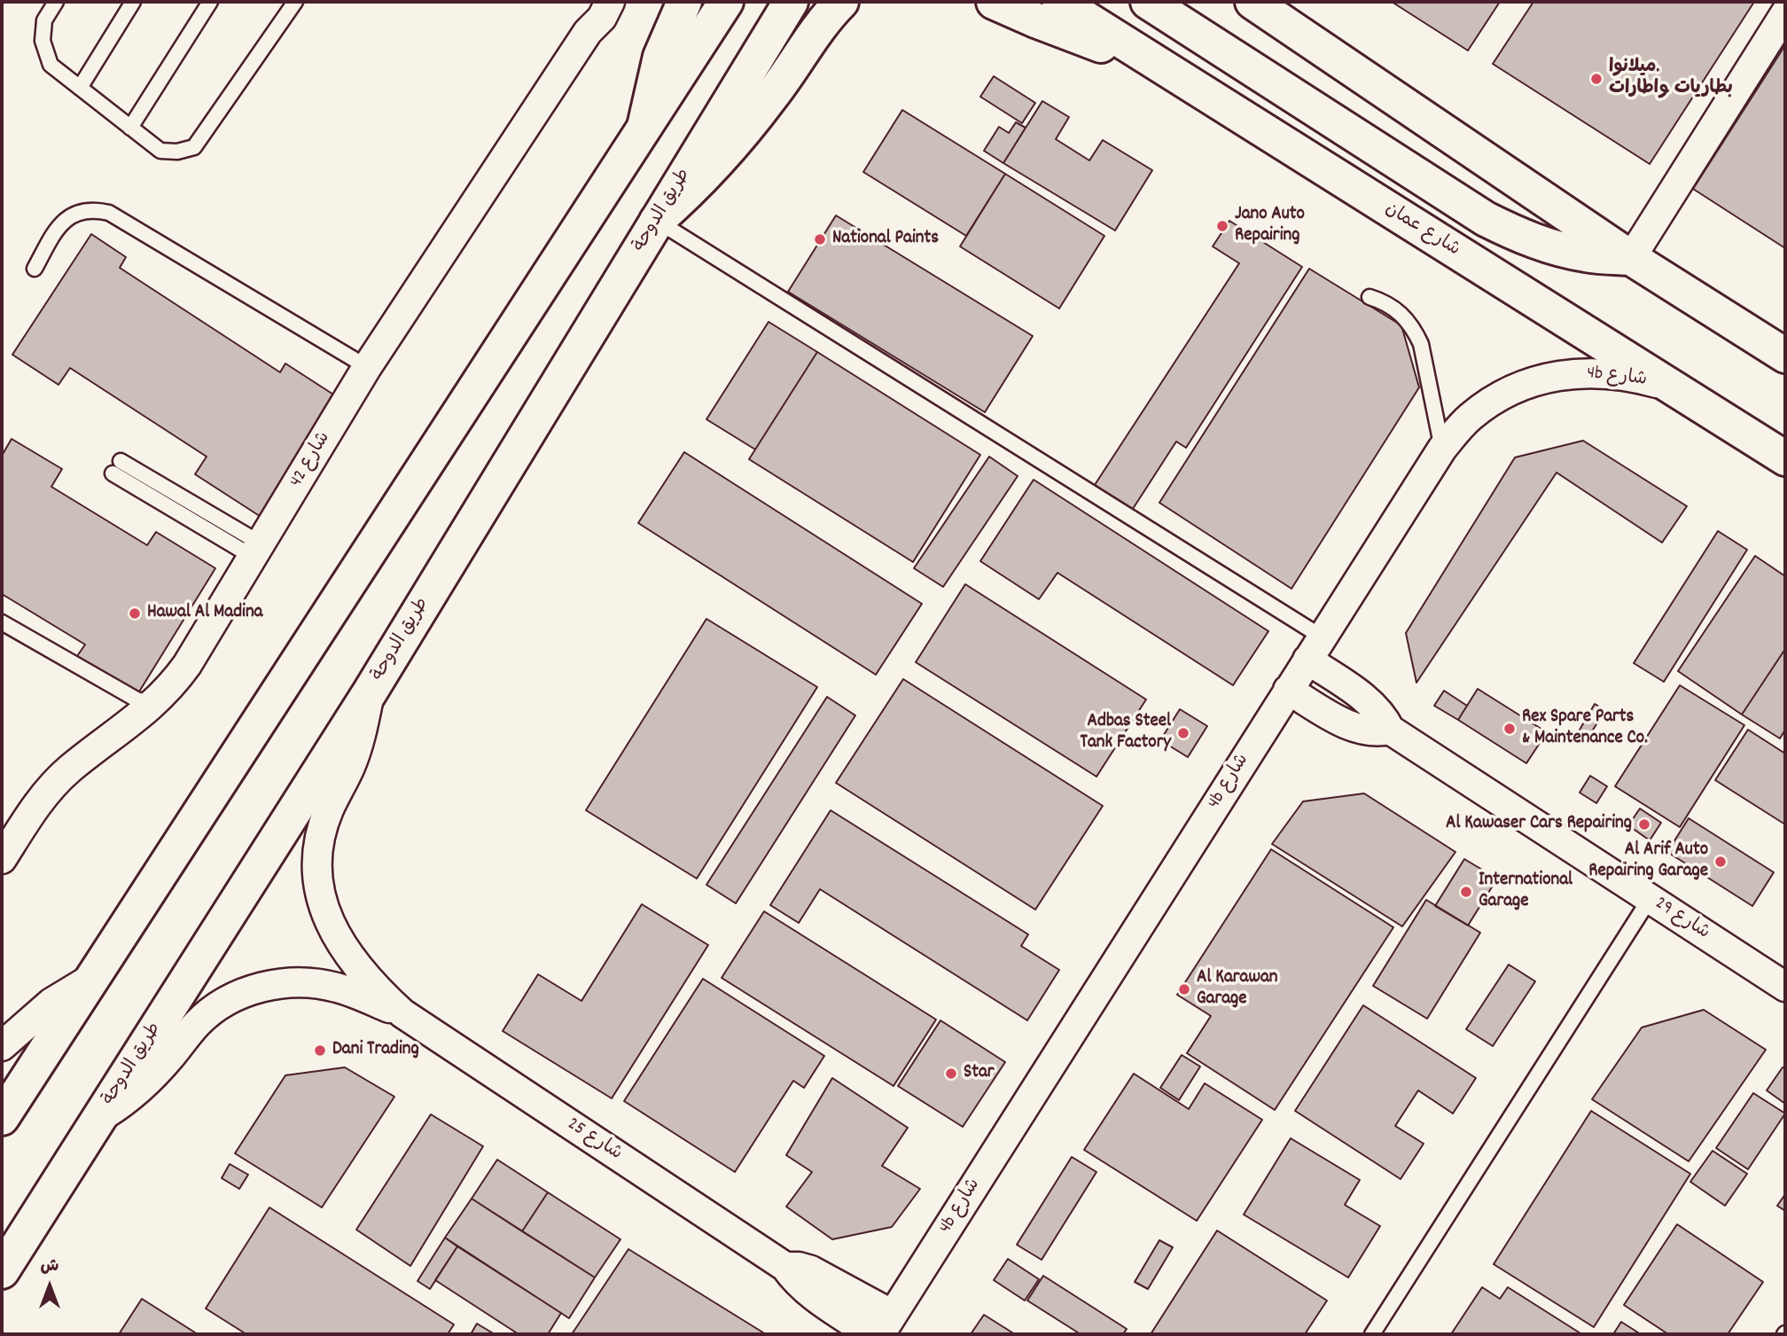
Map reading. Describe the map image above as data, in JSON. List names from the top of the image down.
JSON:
{
  "streets": {
    "main road": ["طريق الدوحة", "شارع عمان"],
    "street": [
      "4b شارع",
      "شارع 42",
      "شارع 29",
      "شارع 25"
    ]
  },
  "crossings": [
    ["طريق الدوحة", "شارع 25"],
    ["شارع عمان", "4b شارع"],
    ["4b شارع", "شارع 29"],
    ["4b شارع", "شارع 25"]
  ],
  "places": [
    "ميلانوا. بطاريات واطارات",
    "Jano Auto Repairing",
    "National Paints",
    "Hawal Al Madina",
    "Rex Spare Parts & Maintenance Co.",
    "Adbas Steel Tank Factory",
    "Al Kawaser Cars Repairing",
    "Al Arif Auto Repairing Garage",
    "International Garage",
    "Al Karawan Garage",
    "Dani Trading",
    "Star"
  ],
  "north": "top"
}
